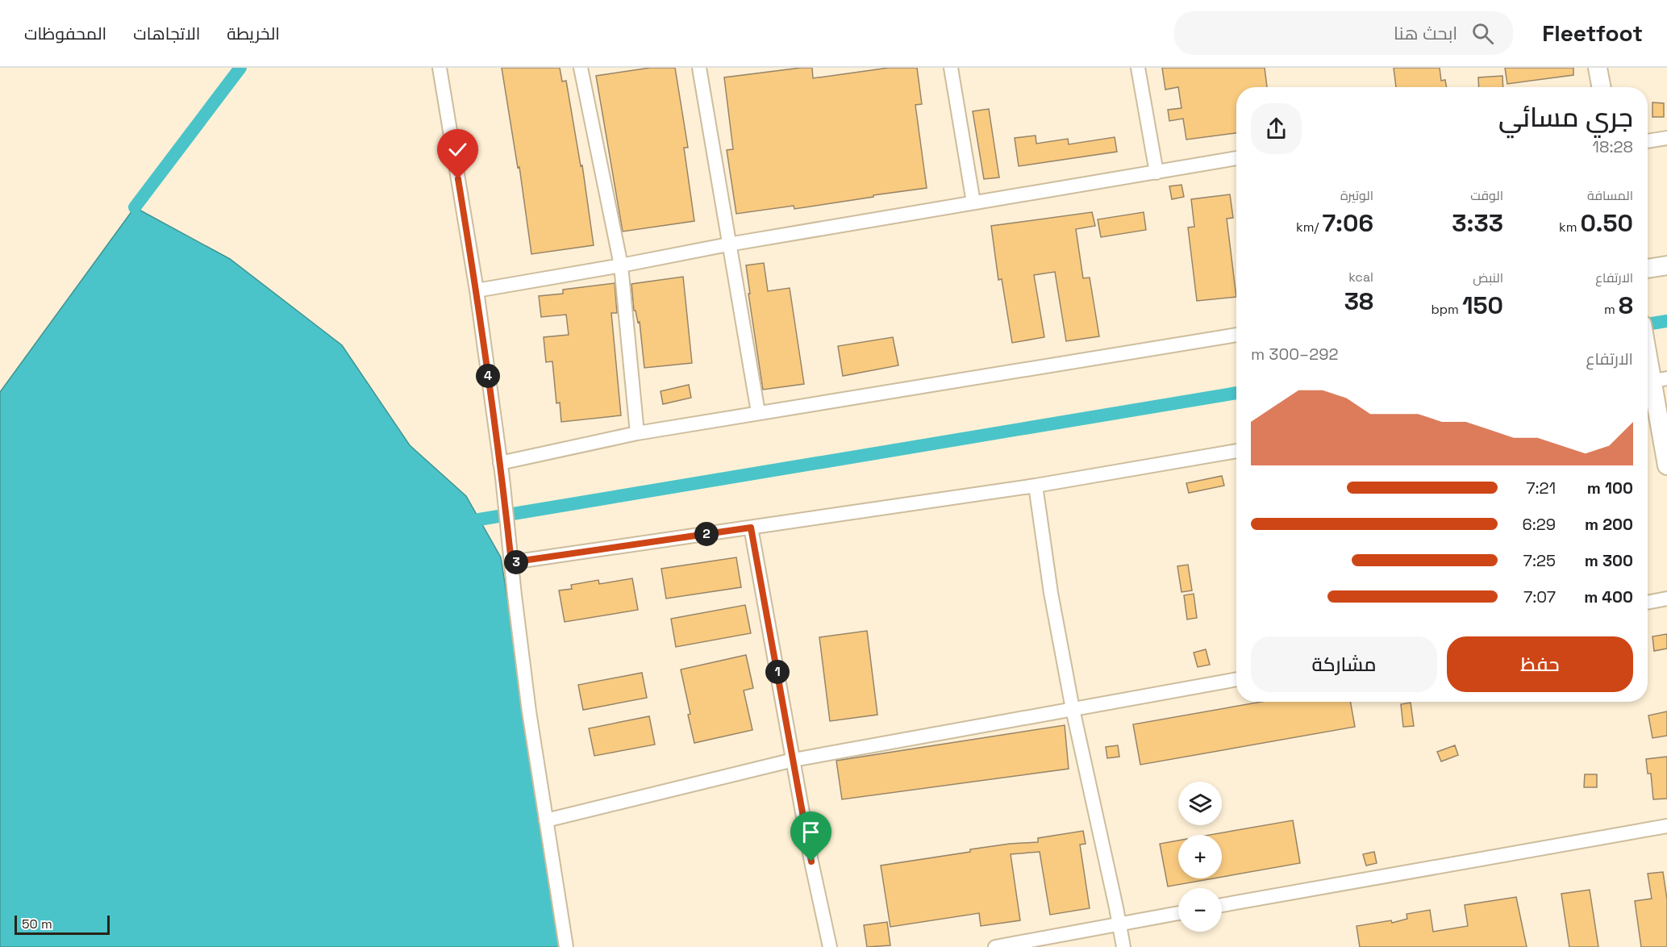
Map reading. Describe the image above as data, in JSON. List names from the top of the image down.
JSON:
{
  "scale_bar": "50 m",
  "page": {
    "header": "Fleetfoot",
    "search": "ابحث هنا",
    "nav": ["الخريطة", "الاتجاهات", "المحفوظات"],
    "heading": ["جري مسائي", "18:28"],
    "stats": [
      ["المسافة", "0.50 km"],
      ["الوقت", "3:33"],
      ["الوتيرة", "7:06 /km"],
      ["الارتفاع", "8 m"],
      ["النبض", "150 bpm"],
      ["kcal", "38"]
    ],
    "chart": ["الارتفاع", "292–300 m"],
    "pins": [
      "4",
      "2",
      "3",
      "1"
    ],
    "list": [
      {
        "name": "100 m",
        "note": "7:21"
      },
      {
        "name": "200 m",
        "note": "6:29"
      },
      {
        "name": "300 m",
        "note": "7:25"
      },
      {
        "name": "400 m",
        "note": "7:07"
      }
    ],
    "buttons": ["حفظ", "مشاركة"],
    "map_buttons": ["+", "−"],
    "scale": "50 m"
  }
}
